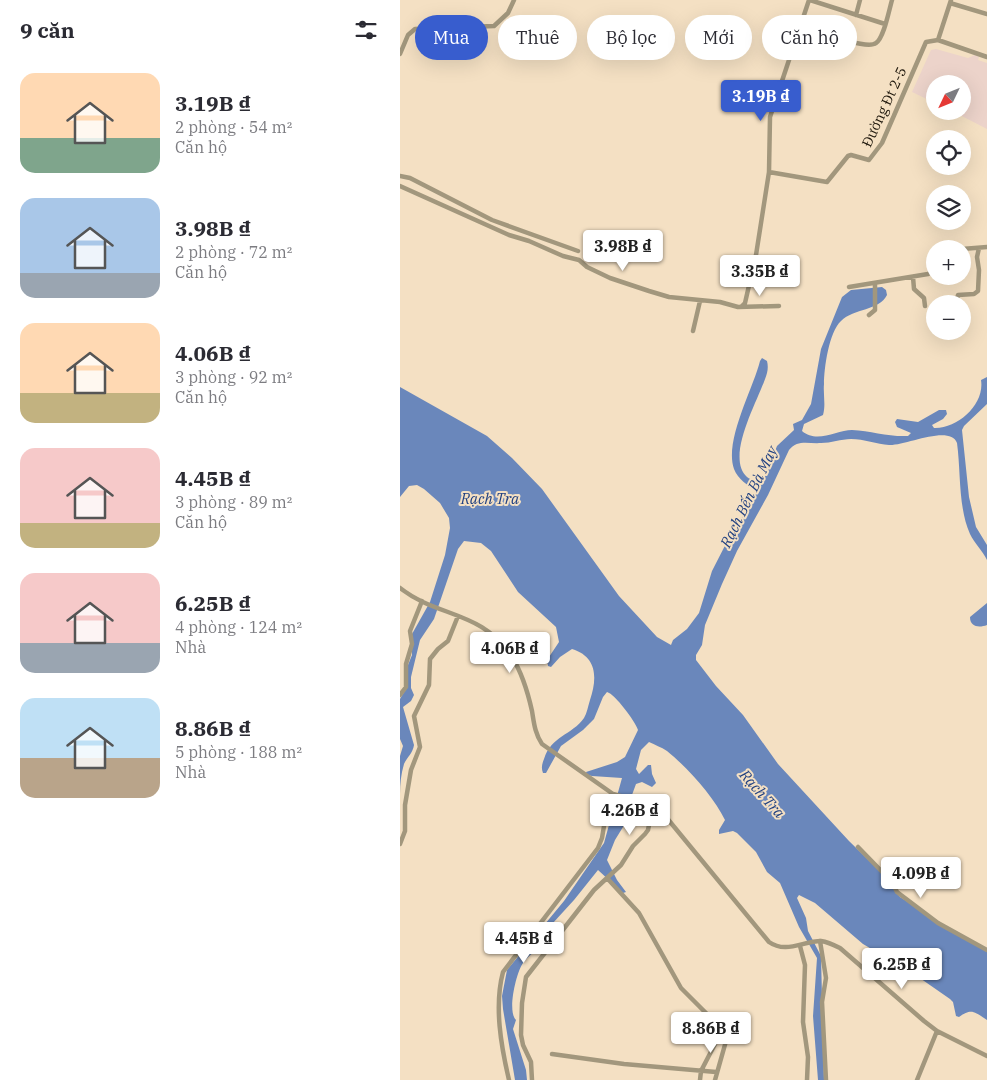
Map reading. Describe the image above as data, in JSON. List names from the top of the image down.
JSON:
{
  "streets": {
    "street": ["Đường Đt 2-5"]
  },
  "water": ["Rạch Bến Bà May", "Rạch Tra"],
  "north": "bottom left",
  "page": {
    "heading": "9 căn",
    "chip": [
      "Mua",
      "Thuê",
      "Bộ lọc",
      "Mới",
      "Căn hộ"
    ],
    "list": [
      {
        "name": "3.19B ₫",
        "note": "2 phòng · 54 m² · Căn hộ"
      },
      {
        "name": "3.98B ₫",
        "note": "2 phòng · 72 m² · Căn hộ"
      },
      {
        "name": "4.06B ₫",
        "note": "3 phòng · 92 m² · Căn hộ"
      },
      {
        "name": "4.45B ₫",
        "note": "3 phòng · 89 m² · Căn hộ"
      },
      {
        "name": "6.25B ₫",
        "note": "4 phòng · 124 m² · Nhà"
      },
      {
        "name": "8.86B ₫",
        "note": "5 phòng · 188 m² · Nhà"
      }
    ],
    "map_buttons": ["+", "−"],
    "price": [
      "3.19B ₫",
      "3.98B ₫",
      "3.35B ₫",
      "4.06B ₫",
      "4.26B ₫",
      "4.09B ₫",
      "4.45B ₫",
      "6.25B ₫",
      "8.86B ₫"
    ]
  }
}
